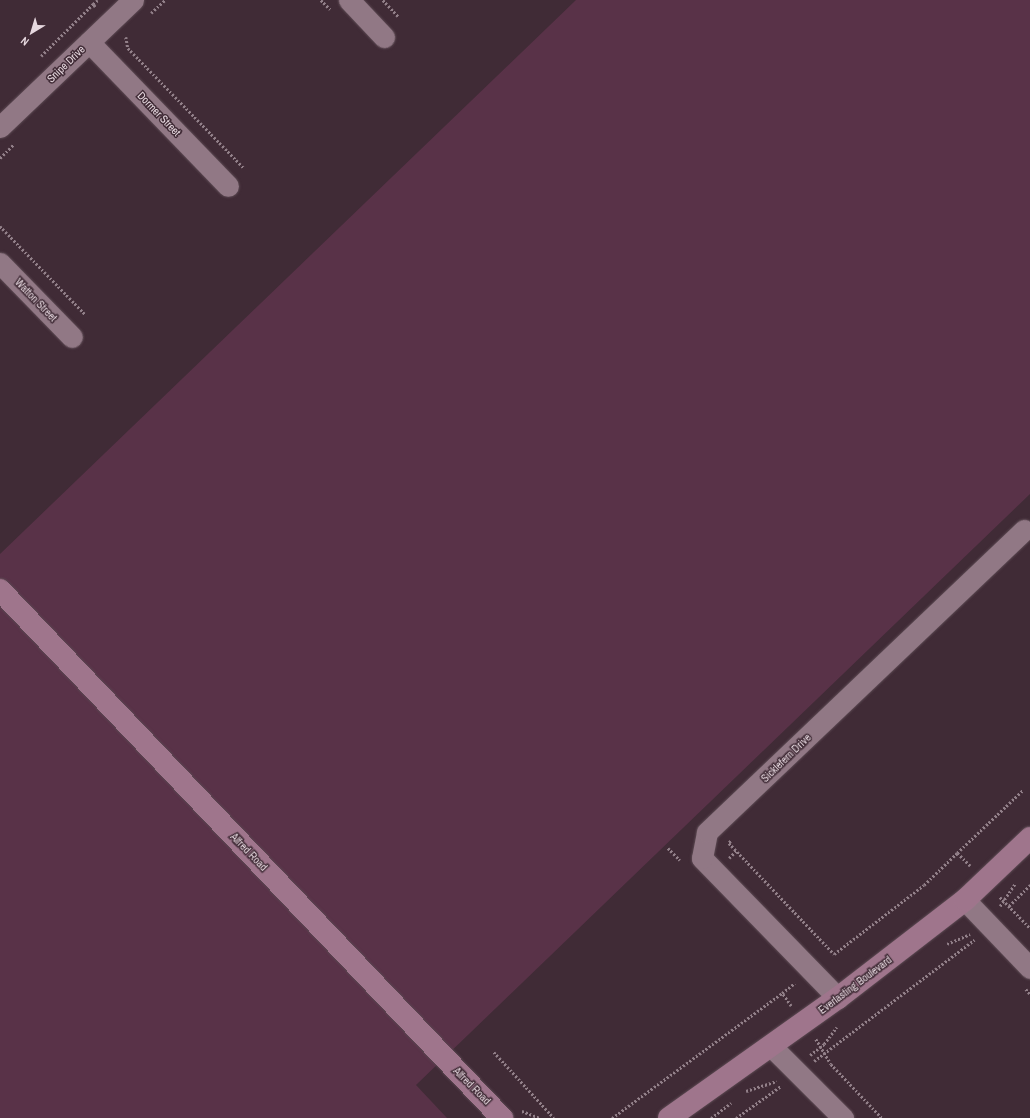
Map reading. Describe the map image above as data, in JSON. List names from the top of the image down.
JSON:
{
  "streets": {
    "street": [
      "Snipe Drive",
      "Dormer Street",
      "Watton Street",
      "Sicklefern Drive",
      "Alfred Road",
      "Everlasting Boulevard"
    ]
  },
  "crossings": [
    ["Snipe Drive", "Dormer Street"],
    ["Sicklefern Drive", "Everlasting Boulevard"]
  ],
  "north": "bottom left"
}
